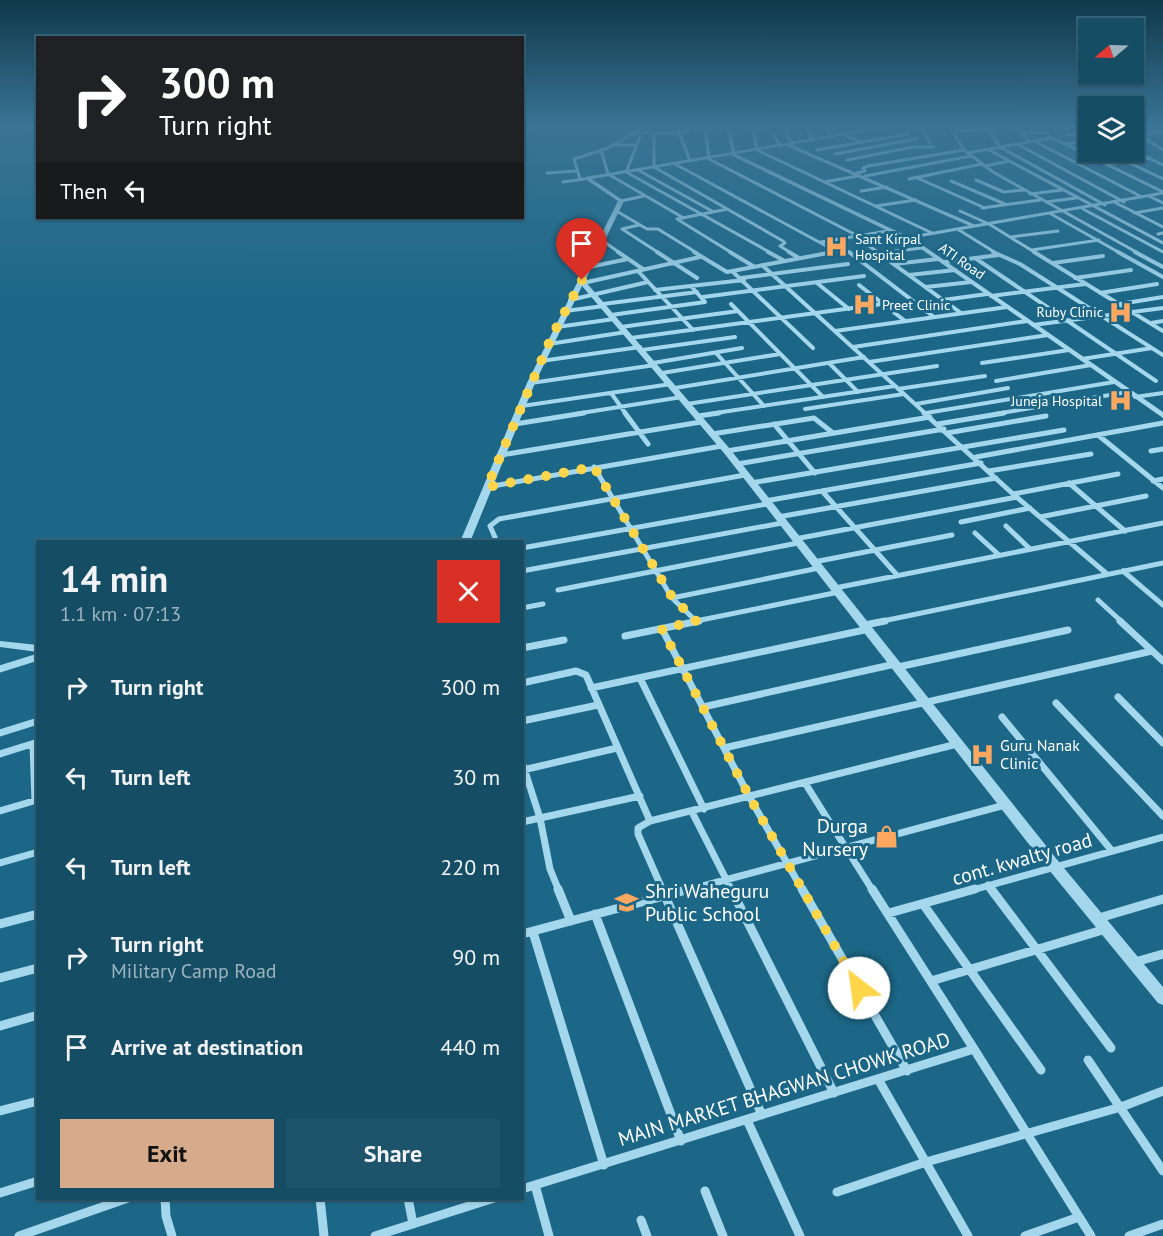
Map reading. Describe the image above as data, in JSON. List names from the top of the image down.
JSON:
{
  "streets": {
    "street": ["ATI Road", "cont. kwalty road", "MAIN MARKET BHAGWAN CHOWK ROAD"]
  },
  "crossings": [
    ["cont. kwalty road", "MAIN MARKET BHAGWAN CHOWK ROAD"]
  ],
  "places": {
    "hospital": [
      "Sant Kirpal Hospital",
      "Preet Clinic",
      "Ruby Clinic",
      "Juneja Hospital",
      "Guru Nanak Clinic"
    ],
    "shop": ["Durga Nursery"],
    "school or university": ["Shri Waheguru Public School"]
  },
  "north": "left",
  "page": {
    "turn": ["300 m", "Turn right"],
    "then": "Then",
    "heading": ["14 min", "1.1 km · 07:13"],
    "list": [
      {
        "name": "Turn right",
        "value": "300 m"
      },
      {
        "name": "Turn left",
        "value": "30 m"
      },
      {
        "name": "Turn left",
        "value": "220 m"
      },
      {
        "name": "Turn right",
        "note": "Military Camp Road",
        "value": "90 m"
      },
      {
        "name": "Arrive at destination",
        "value": "440 m"
      }
    ],
    "buttons": ["Exit", "Share"]
  }
}
